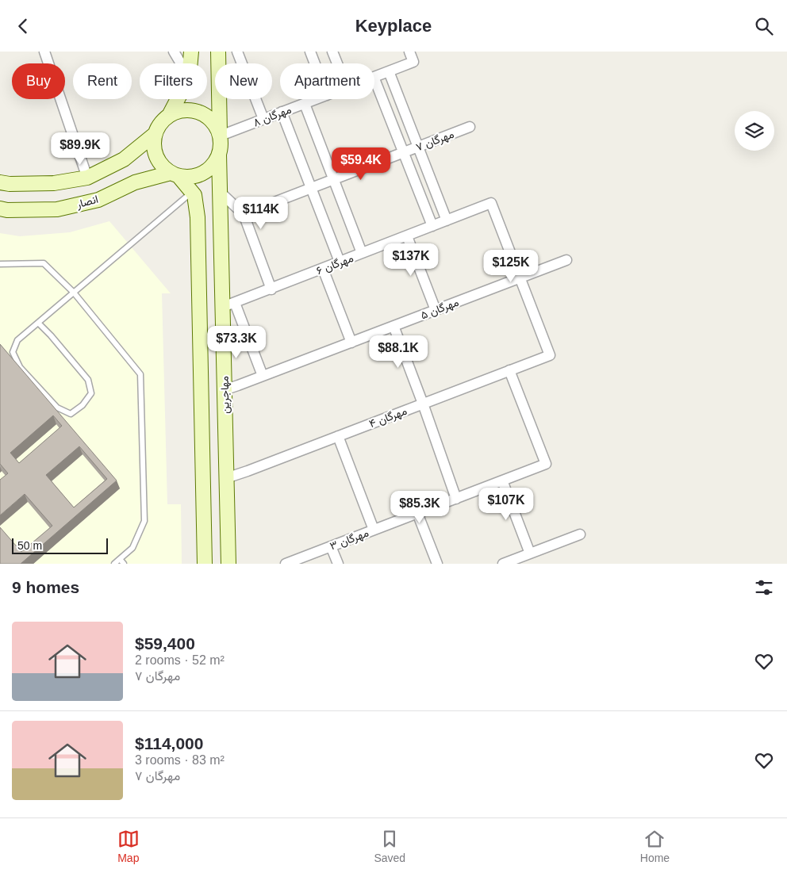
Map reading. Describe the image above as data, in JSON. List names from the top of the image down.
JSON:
{
  "streets": {
    "main road": ["انصار", "مهاجرین"],
    "street": [
      "مهرگان ۸",
      "مهرگان ۷",
      "مهرگان ۶",
      "مهرگان ۵",
      "مهرگان ۴",
      "مهرگان ۳"
    ]
  },
  "crossings": [
    ["مهرگان ۸", "انصار"],
    ["مهرگان ۸", "مهاجرین"],
    ["انصار", "مهاجرین"],
    ["مهرگان ۶", "مهرگان ۵"],
    ["مهرگان ۶", "مهاجرین"],
    ["مهرگان ۶", "مهرگان ۴"],
    ["مهرگان ۵", "مهاجرین"],
    ["مهرگان ۵", "مهرگان ۴"],
    ["مهاجرین", "مهرگان ۴"],
    ["مهرگان ۴", "مهرگان ۳"]
  ],
  "scale_bar": "50 m",
  "page": {
    "header": "Keyplace",
    "chip": [
      "Buy",
      "Rent",
      "Filters",
      "New",
      "Apartment"
    ],
    "price": [
      "$89.9K",
      "$59.4K",
      "$114K",
      "$137K",
      "$125K",
      "$73.3K",
      "$88.1K",
      "$107K",
      "$85.3K"
    ],
    "scale": "50 m",
    "heading": "9 homes",
    "list": [
      {
        "name": "$59,400",
        "note": "2 rooms · 52 m² · مهرگان ۷"
      },
      {
        "name": "$114,000",
        "note": "3 rooms · 83 m² · مهرگان ۷"
      }
    ],
    "tabs": ["Map", "Saved", "Home"]
  }
}
